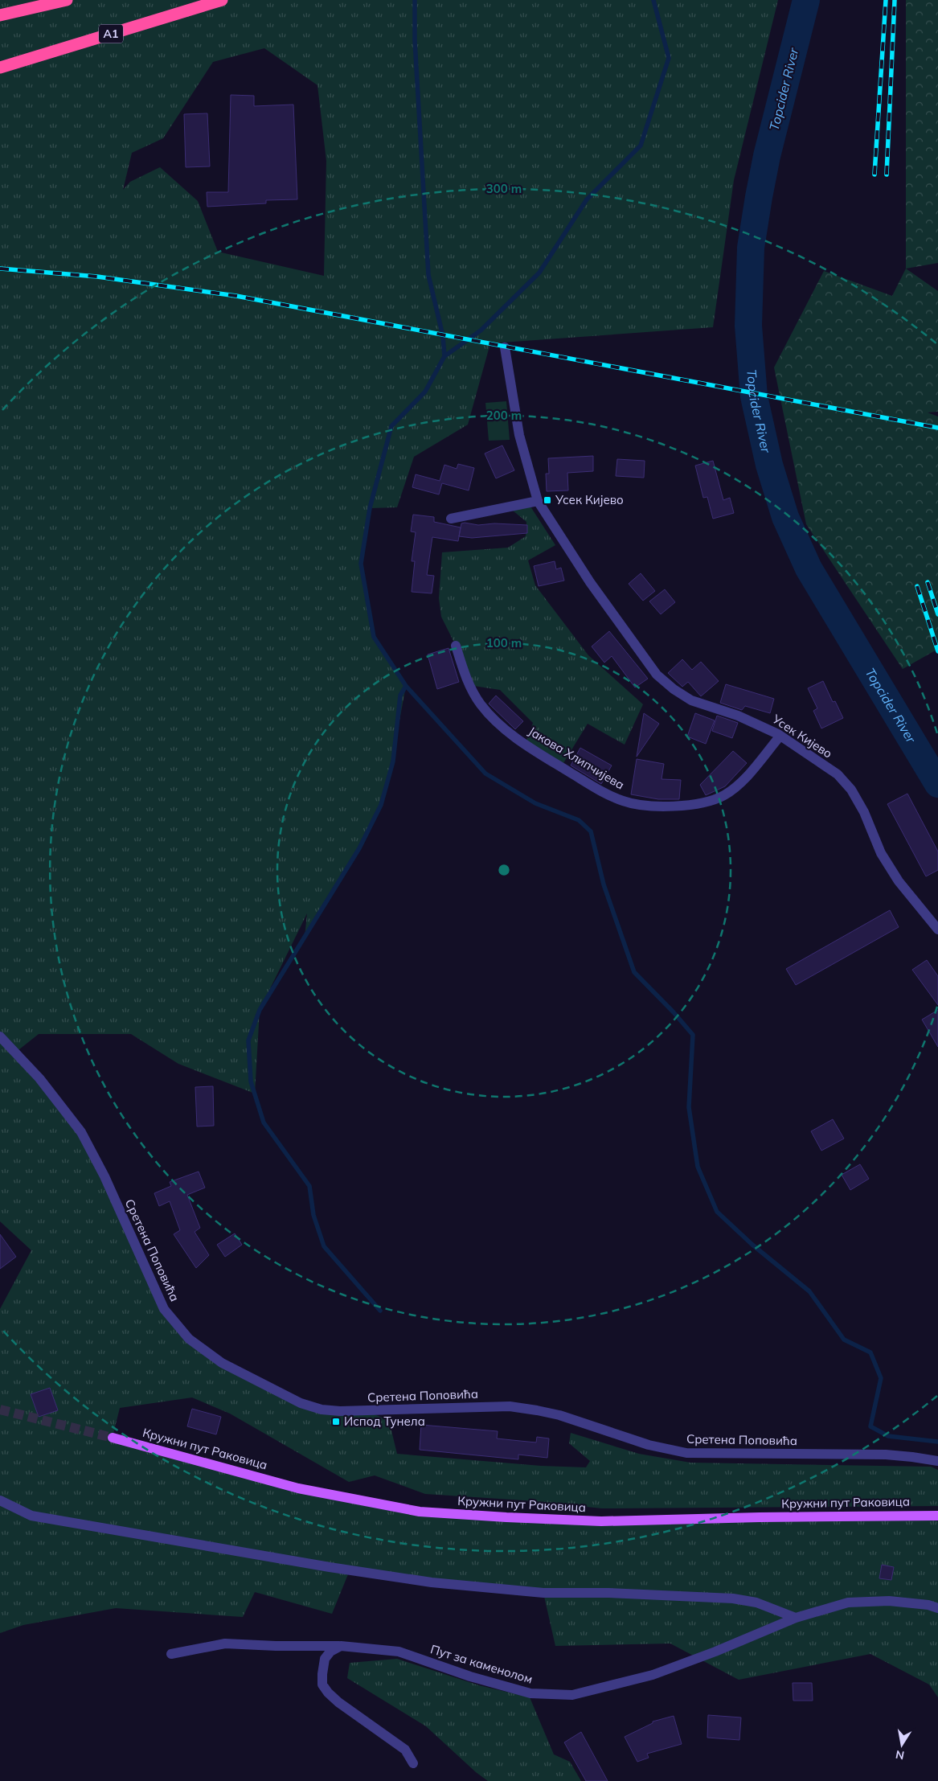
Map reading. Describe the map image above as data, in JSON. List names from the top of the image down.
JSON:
{
  "streets": {
    "highway": ["A1"],
    "main road": ["Кружни пут Раковица"],
    "street": [
      "Усек Кијево",
      "Јакова Хлипчијева",
      "Сретена Поповића",
      "Пут за каменолом"
    ]
  },
  "crossings": [
    ["Усек Кијево", "Јакова Хлипчијева"]
  ],
  "water": ["Topcider River"],
  "places": {
    "transit": ["Усек Кијево", "Испод Тунела"]
  },
  "north": "bottom",
  "rings": ["300 m", "200 m", "100 m"]
}
